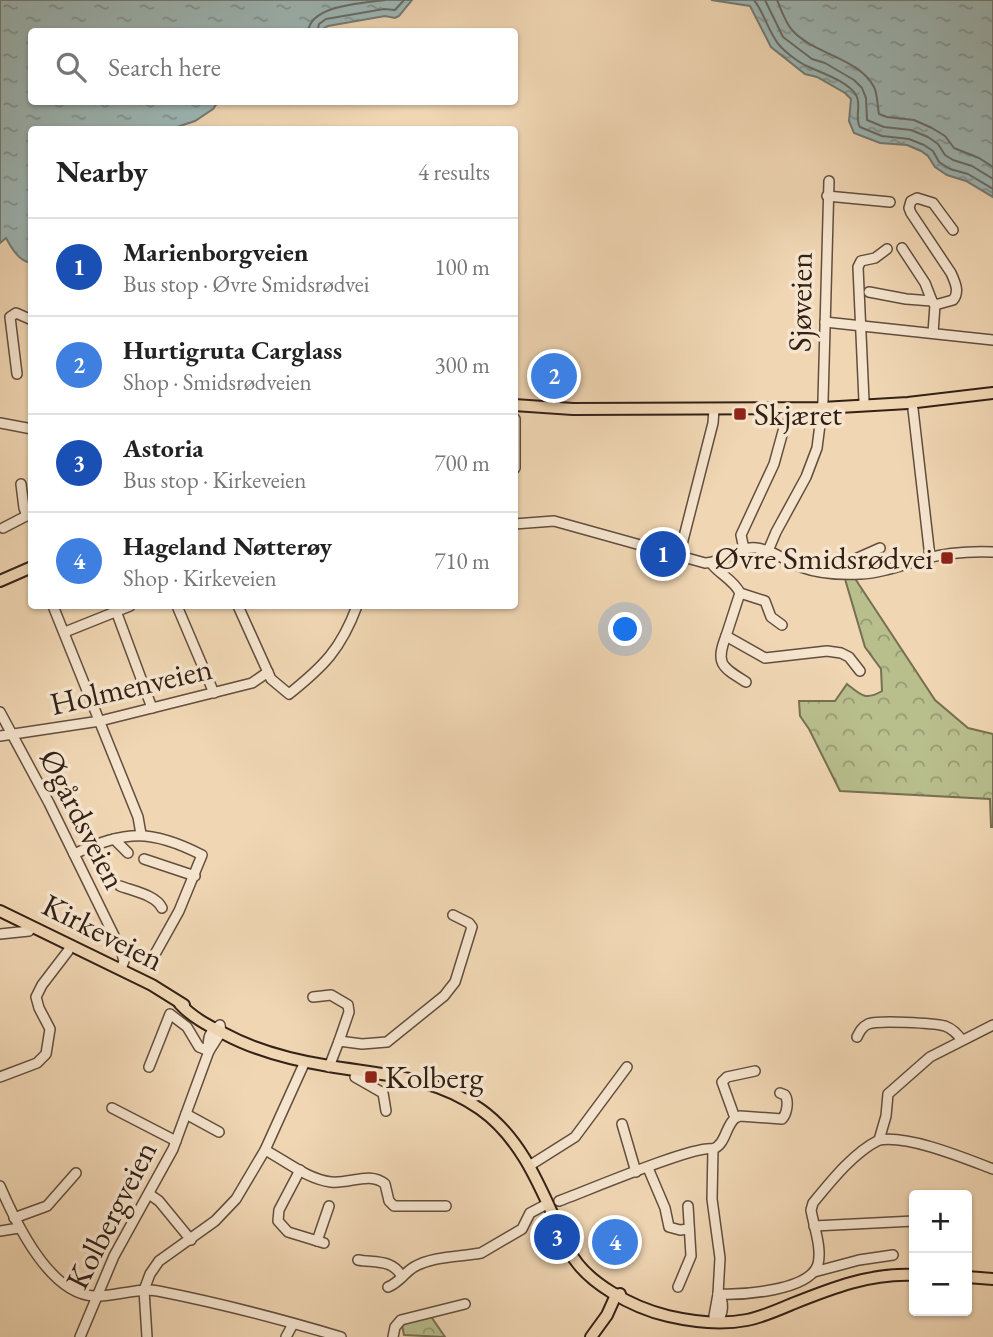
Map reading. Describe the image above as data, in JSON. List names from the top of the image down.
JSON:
{
  "streets": {
    "main road": ["Kirkeveien"],
    "street": [
      "Sjøveien",
      "Holmenveien",
      "Øgårdsveien",
      "Kolbergveien"
    ]
  },
  "crossings": [
    ["Holmenveien", "Øgårdsveien"],
    ["Øgårdsveien", "Kirkeveien"],
    ["Kirkeveien", "Kolbergveien"]
  ],
  "places": {
    "transit": ["Skjæret", "Øvre Smidsrødvei", "Kolberg"]
  },
  "page": {
    "search": "Search here",
    "heading": ["Nearby", "4 results"],
    "list": [
      {
        "mark": "1",
        "name": "Marienborgveien",
        "note": "Bus stop · Øvre Smidsrødvei",
        "value": "100 m"
      },
      {
        "mark": "2",
        "name": "Hurtigruta Carglass",
        "note": "Shop · Smidsrødveien",
        "value": "300 m"
      },
      {
        "mark": "3",
        "name": "Astoria",
        "note": "Bus stop · Kirkeveien",
        "value": "700 m"
      },
      {
        "mark": "4",
        "name": "Hageland Nøtterøy",
        "note": "Shop · Kirkeveien",
        "value": "710 m"
      }
    ],
    "pins": [
      "2",
      "1",
      "3",
      "4"
    ],
    "map_buttons": ["+", "−"]
  }
}
